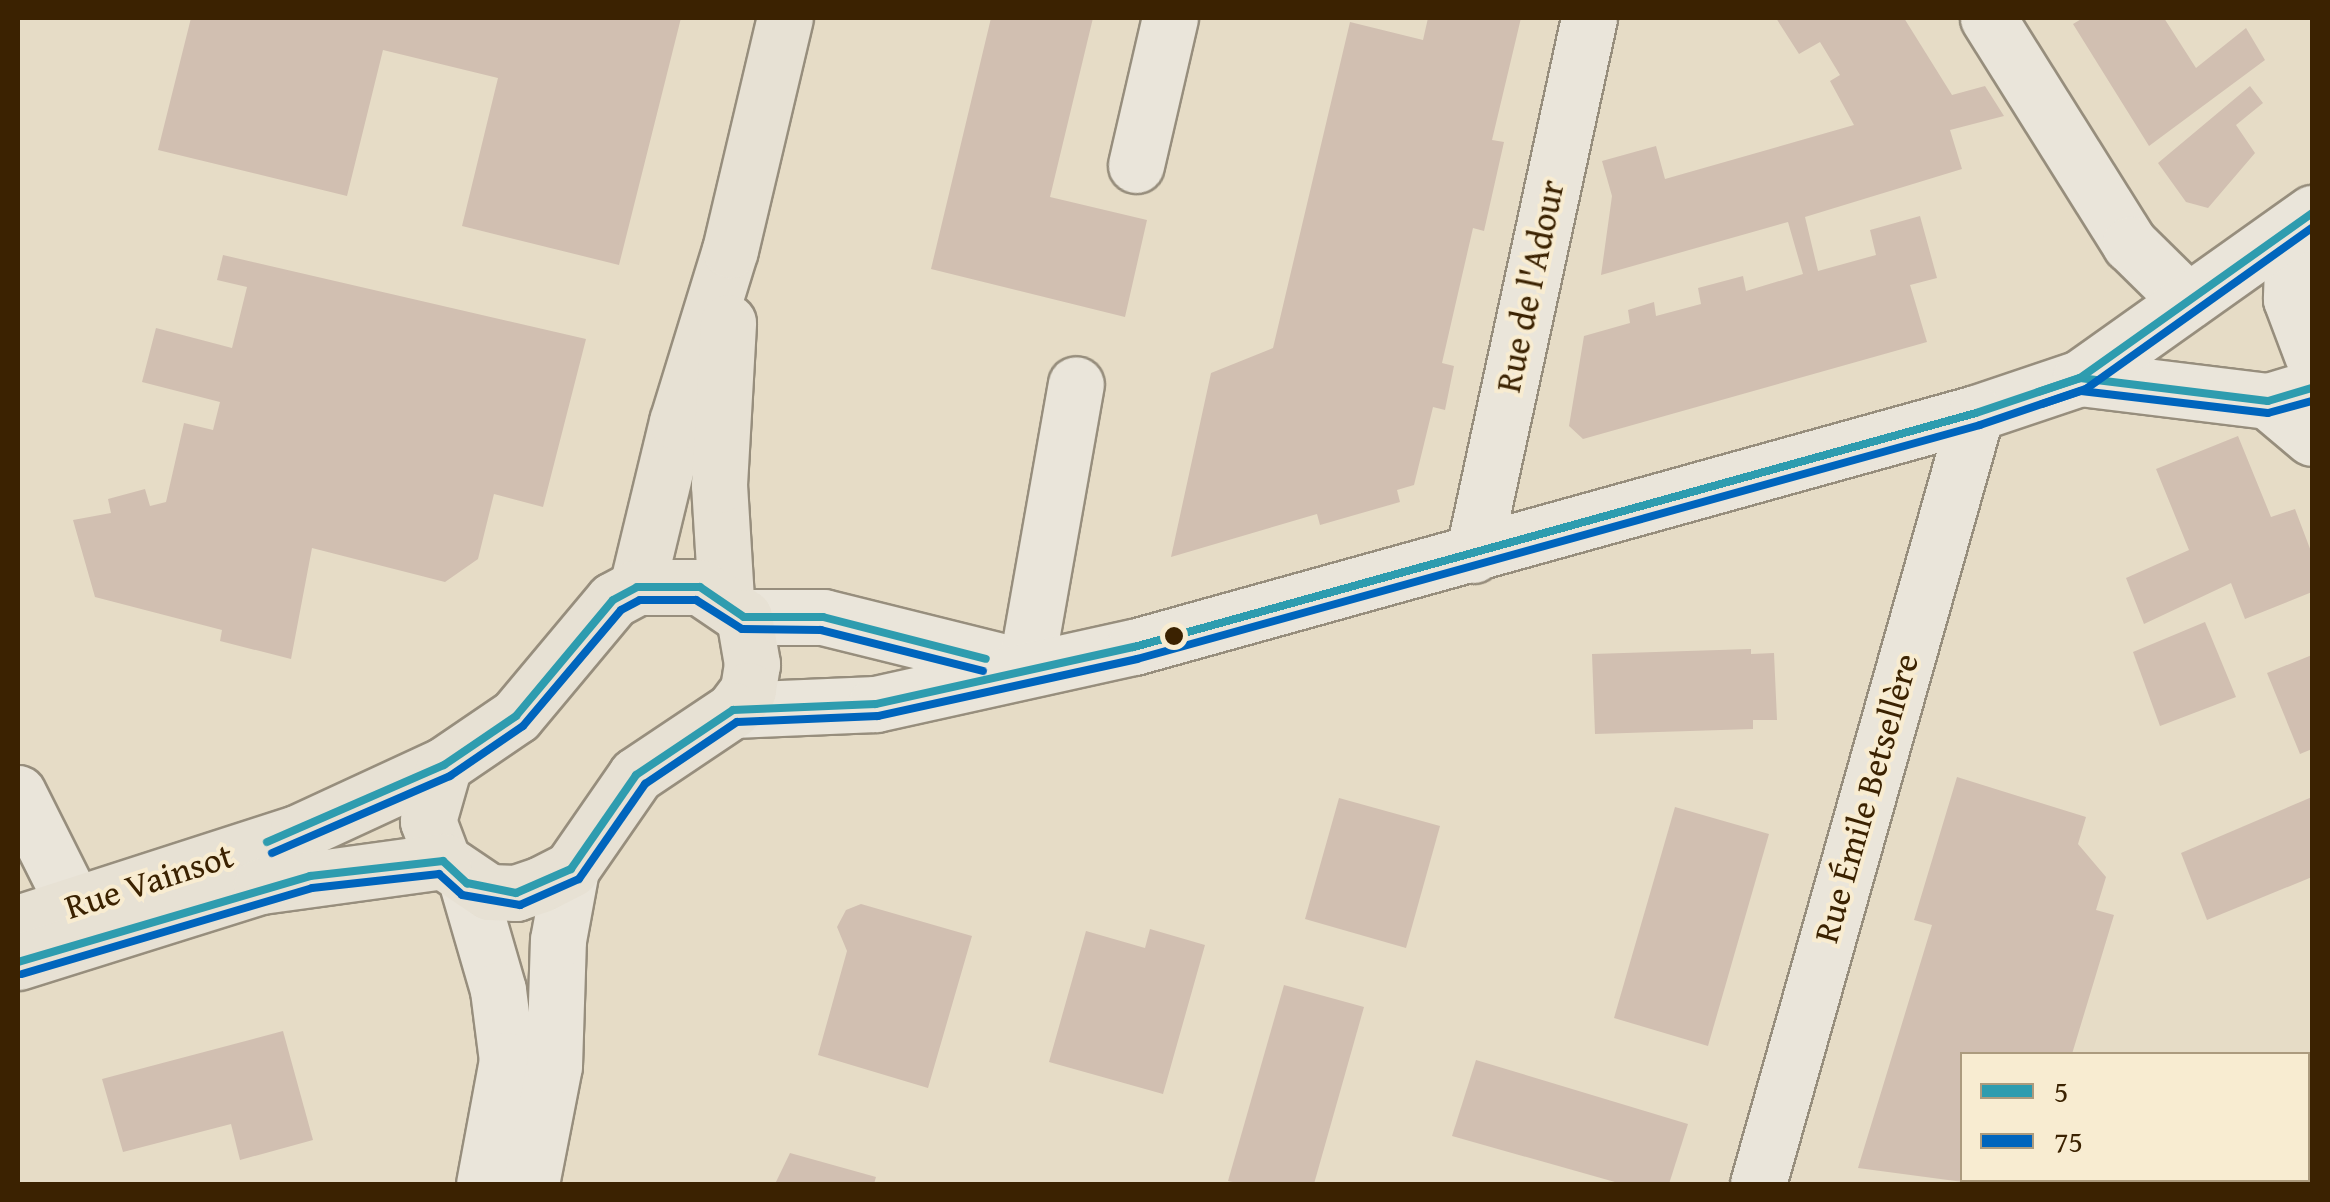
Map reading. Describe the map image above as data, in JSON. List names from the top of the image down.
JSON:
{
  "streets": {
    "main road": ["Rue Vainsot"],
    "street": ["Rue de l'Adour", "Rue Émile Betsellère"]
  },
  "lines": ["transit line 5", "transit line 75"],
  "legend": ["5", "75"]
}
